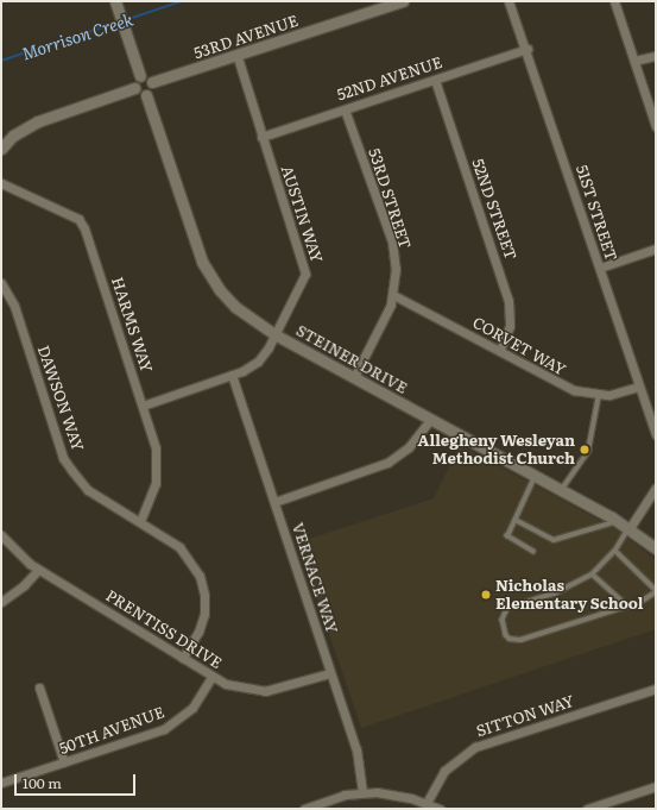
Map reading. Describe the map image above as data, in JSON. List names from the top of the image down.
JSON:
{
  "streets": {
    "street": [
      "53RD AVENUE",
      "52ND AVENUE",
      "53RD STREET",
      "52ND STREET",
      "51ST STREET",
      "AUSTIN WAY",
      "HARMS WAY",
      "CORVET WAY",
      "STEINER DRIVE",
      "DAWSON WAY",
      "VERNACE WAY",
      "PRENTISS DRIVE",
      "SITTON WAY",
      "50TH AVENUE"
    ]
  },
  "crossings": [
    ["53RD AVENUE", "AUSTIN WAY"],
    ["53RD AVENUE", "STEINER DRIVE"],
    ["52ND AVENUE", "53RD STREET"],
    ["52ND AVENUE", "52ND STREET"],
    ["52ND AVENUE", "51ST STREET"],
    ["52ND AVENUE", "AUSTIN WAY"],
    ["53RD STREET", "CORVET WAY"],
    ["53RD STREET", "STEINER DRIVE"],
    ["52ND STREET", "CORVET WAY"],
    ["51ST STREET", "CORVET WAY"],
    ["AUSTIN WAY", "HARMS WAY"],
    ["AUSTIN WAY", "STEINER DRIVE"],
    ["AUSTIN WAY", "VERNACE WAY"],
    ["HARMS WAY", "DAWSON WAY"],
    ["DAWSON WAY", "PRENTISS DRIVE"],
    ["VERNACE WAY", "PRENTISS DRIVE"],
    ["PRENTISS DRIVE", "50TH AVENUE"]
  ],
  "water": ["Morrison Creek"],
  "places": ["Allegheny Wesleyan Methodist Church", "Nicholas Elementary School"],
  "scale_bar": "100 m"
}
